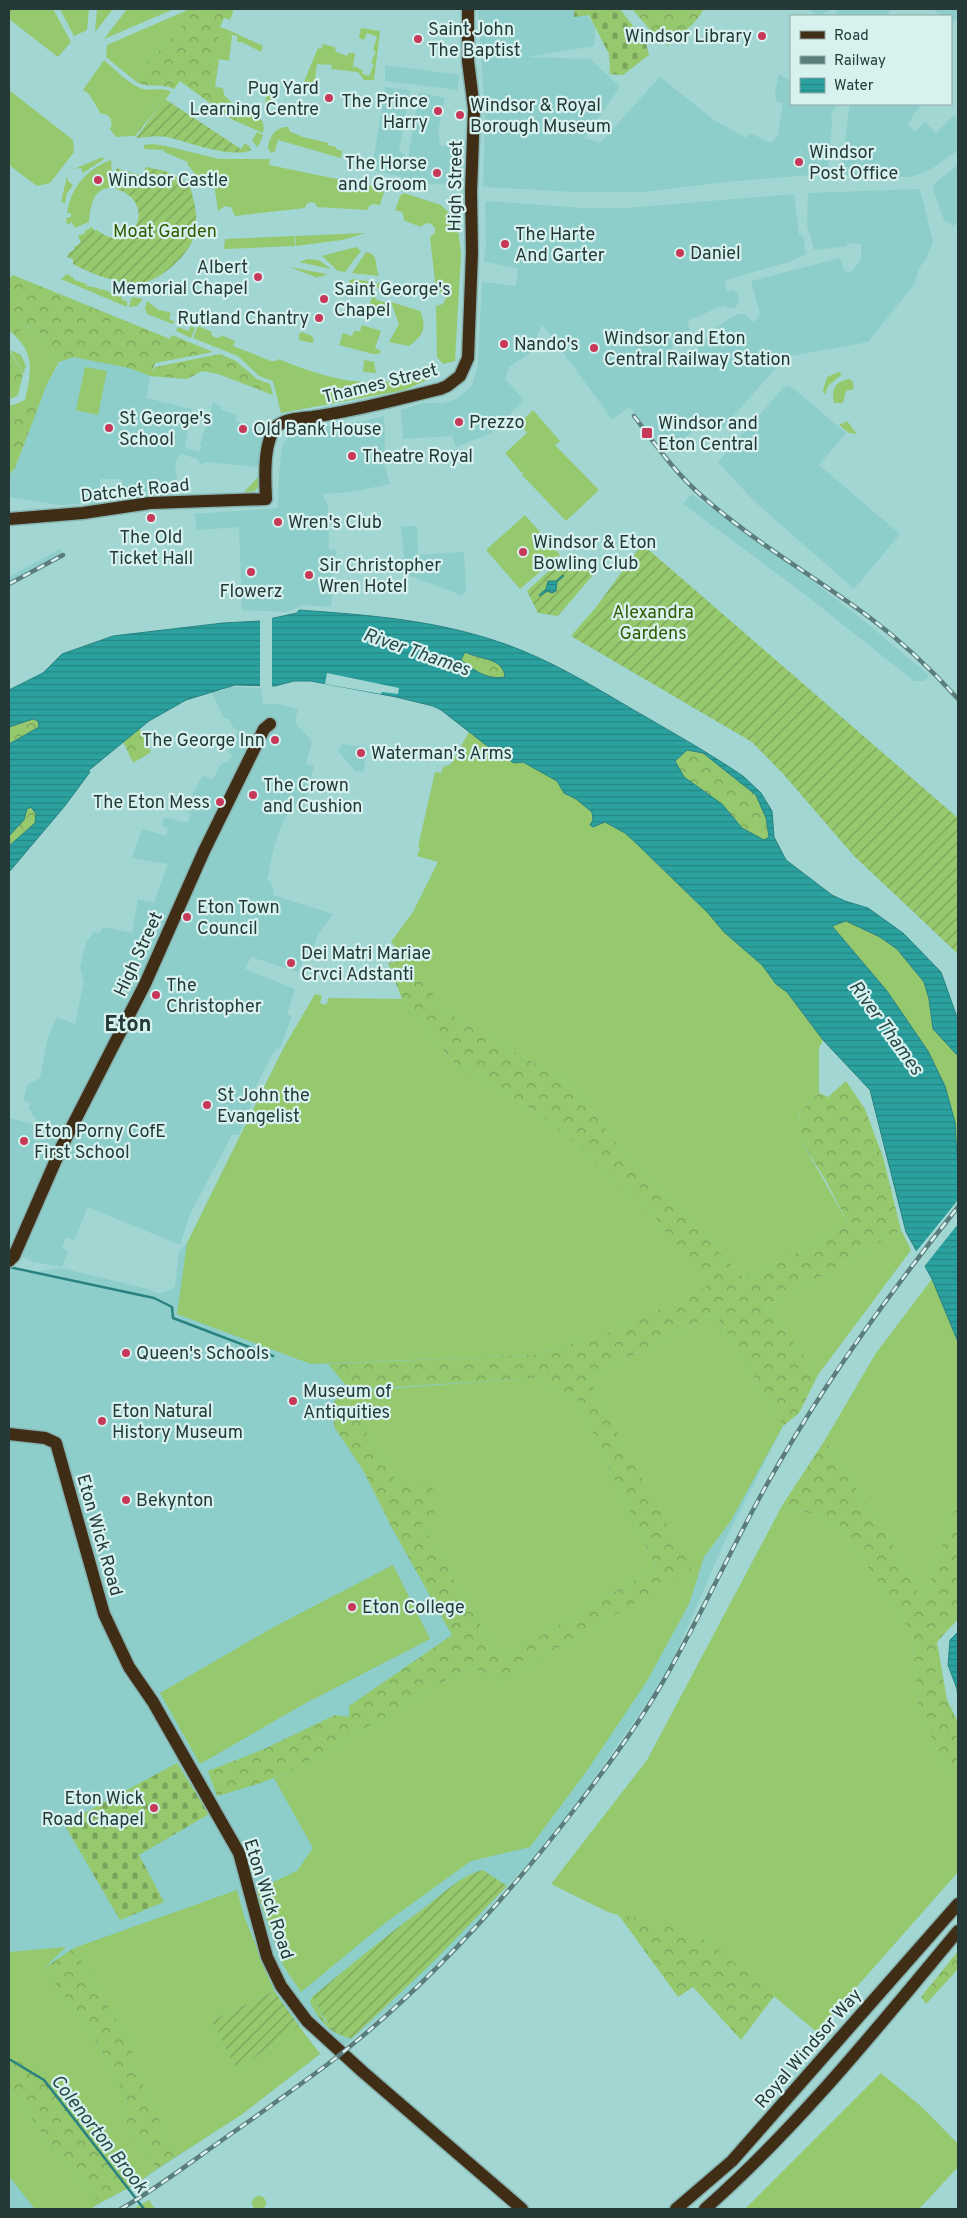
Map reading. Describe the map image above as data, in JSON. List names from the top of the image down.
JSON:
{
  "streets": {
    "main road": [
      "High Street",
      "Thames Street",
      "Datchet Road",
      "Eton Wick Road",
      "Royal Windsor Way"
    ]
  },
  "crossings": [
    ["High Street", "Thames Street"],
    ["Thames Street", "Datchet Road"]
  ],
  "districts": ["Eton"],
  "water": ["River Thames", "Colenorton Brook"],
  "parks": ["Moat Garden", "Alexandra Gardens"],
  "places": {
    "other": [
      "Windsor Library",
      "Saint John The Baptist",
      "Pug Yard Learning Centre",
      "The Prince Harry",
      "Windsor & Royal Borough Museum",
      "Windsor Post Office",
      "The Horse and Groom",
      "Windsor Castle",
      "The Harte And Garter",
      "Daniel",
      "Albert Memorial Chapel",
      "Saint George's Chapel",
      "Rutland Chantry",
      "Nando's",
      "Windsor and Eton Central Railway Station",
      "Prezzo",
      "St George's School",
      "Old Bank House",
      "Theatre Royal",
      "The Old Ticket Hall",
      "Wren's Club",
      "Windsor & Eton Bowling Club",
      "Flowerz",
      "Sir Christopher Wren Hotel",
      "The George Inn",
      "Waterman's Arms",
      "The Crown and Cushion",
      "The Eton Mess",
      "Eton Town Council",
      "Dei Matri Mariae Crvci Adstanti",
      "The Christopher",
      "St John the Evangelist",
      "Eton Porny CofE First School",
      "Queen's Schools",
      "Museum of Antiquities",
      "Eton Natural History Museum",
      "Bekynton",
      "Eton College",
      "Eton Wick Road Chapel"
    ],
    "transit": ["Windsor and Eton Central"]
  },
  "legend": ["Road", "Railway", "Water"]
}
